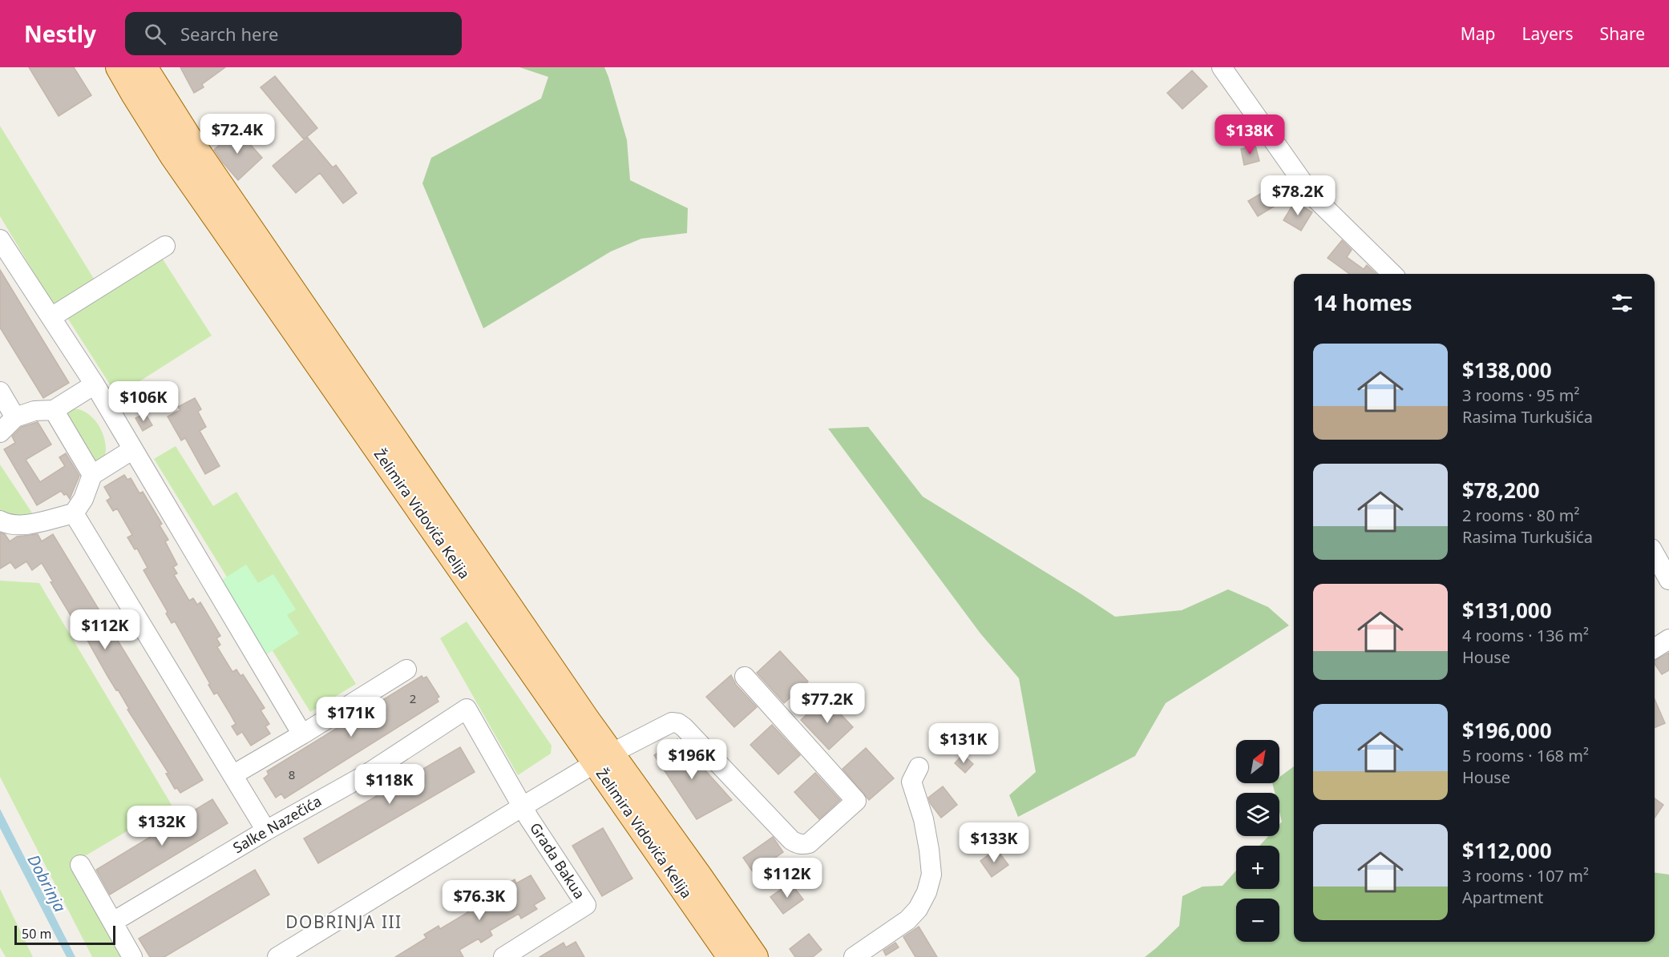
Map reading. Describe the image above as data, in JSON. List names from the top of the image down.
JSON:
{
  "streets": {
    "main road": ["Želimira Vidovića Kelija"],
    "street": ["Salke Nazečića", "Grada Bakua"]
  },
  "crossings": [
    ["Salke Nazečića", "Grada Bakua"]
  ],
  "districts": ["DOBRINJA III"],
  "water": ["Dobrinja"],
  "house_numbers": ["2", "8"],
  "scale_bar": "50 m",
  "north": "top right",
  "page": {
    "header": "Nestly",
    "search": "Search here",
    "nav": ["Map", "Layers", "Share"],
    "price": [
      "$72.4K",
      "$138K",
      "$78.2K",
      "$106K",
      "$112K",
      "$77.2K",
      "$171K",
      "$131K",
      "$196K",
      "$118K",
      "$132K",
      "$133K",
      "$112K",
      "$76.3K"
    ],
    "heading": "14 homes",
    "list": [
      {
        "name": "$138,000",
        "note": "3 rooms · 95 m² · Rasima Turkušića"
      },
      {
        "name": "$78,200",
        "note": "2 rooms · 80 m² · Rasima Turkušića"
      },
      {
        "name": "$131,000",
        "note": "4 rooms · 136 m² · House"
      },
      {
        "name": "$196,000",
        "note": "5 rooms · 168 m² · House"
      },
      {
        "name": "$112,000",
        "note": "3 rooms · 107 m² · Apartment"
      }
    ],
    "map_buttons": ["+", "−"],
    "scale": "50 m"
  }
}
